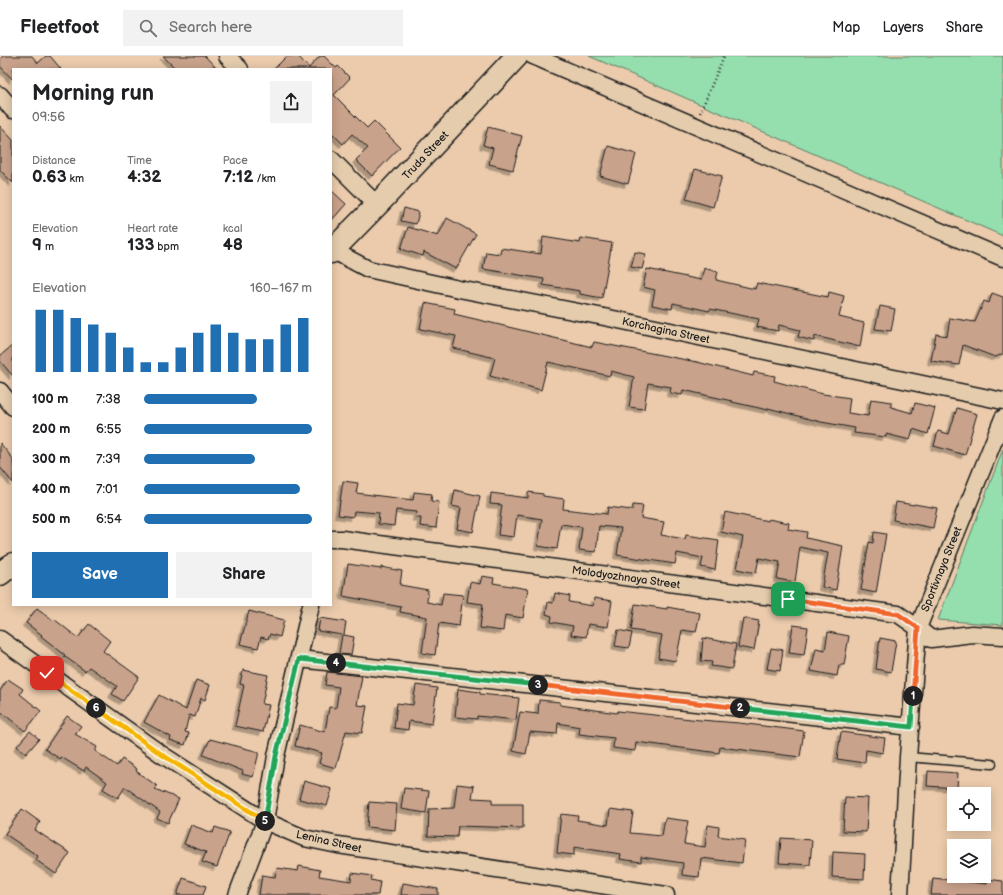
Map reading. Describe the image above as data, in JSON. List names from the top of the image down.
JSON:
{
  "streets": {
    "street": [
      "Truda Street",
      "Korchagina Street",
      "Sportivnaya Street",
      "Molodyozhnaya Street",
      "Lenina Street"
    ]
  },
  "crossings": [
    ["Truda Street", "Korchagina Street"],
    ["Sportivnaya Street", "Molodyozhnaya Street"]
  ],
  "page": {
    "header": "Fleetfoot",
    "search": "Search here",
    "nav": ["Map", "Layers", "Share"],
    "heading": ["Morning run", "09:56"],
    "stats": [
      ["Distance", "0.63 km"],
      ["Time", "4:32"],
      ["Pace", "7:12 /km"],
      ["Elevation", "9 m"],
      ["Heart rate", "133 bpm"],
      ["kcal", "48"]
    ],
    "chart": ["Elevation", "160–167 m"],
    "list": [
      {
        "name": "100 m",
        "note": "7:38"
      },
      {
        "name": "200 m",
        "note": "6:55"
      },
      {
        "name": "300 m",
        "note": "7:39"
      },
      {
        "name": "400 m",
        "note": "7:01"
      },
      {
        "name": "500 m",
        "note": "6:54"
      }
    ],
    "buttons": ["Save", "Share"],
    "pins": [
      "4",
      "3",
      "1",
      "2",
      "6",
      "5"
    ]
  }
}
